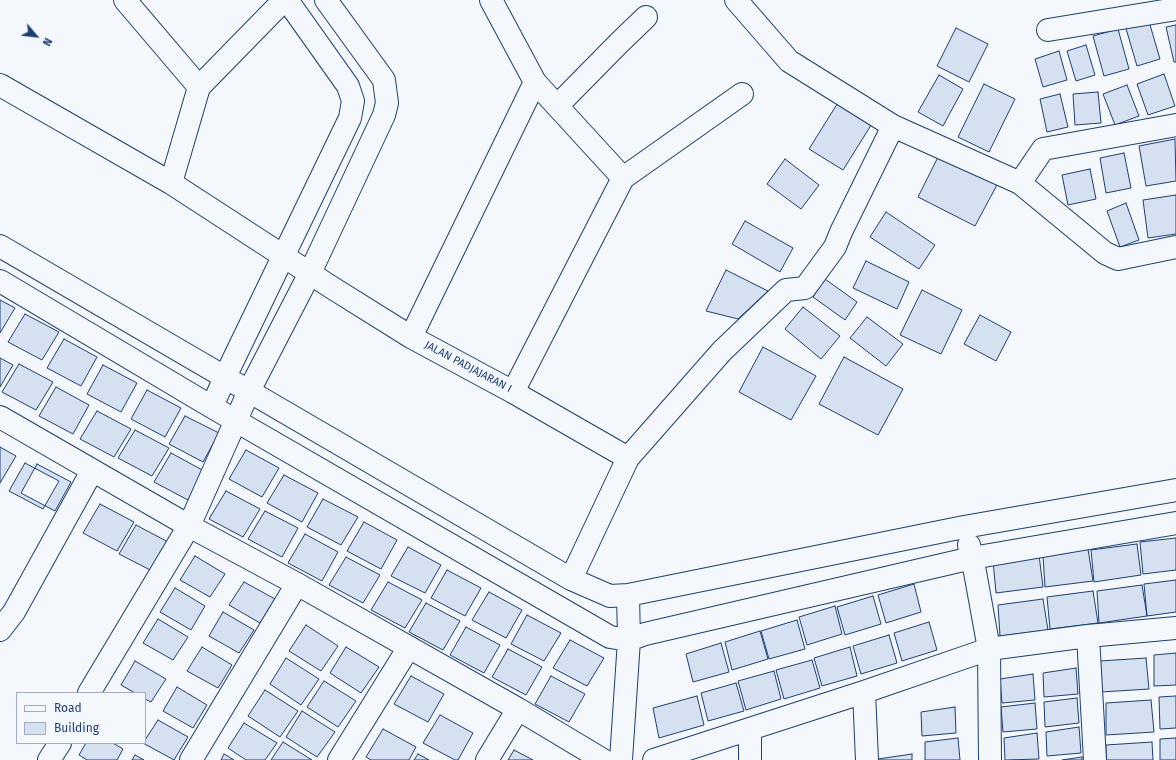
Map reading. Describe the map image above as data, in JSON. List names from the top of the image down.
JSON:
{
  "streets": {
    "street": ["JALAN PADJAJARAN I"]
  },
  "legend": ["Road", "Building"],
  "north": "bottom right"
}
